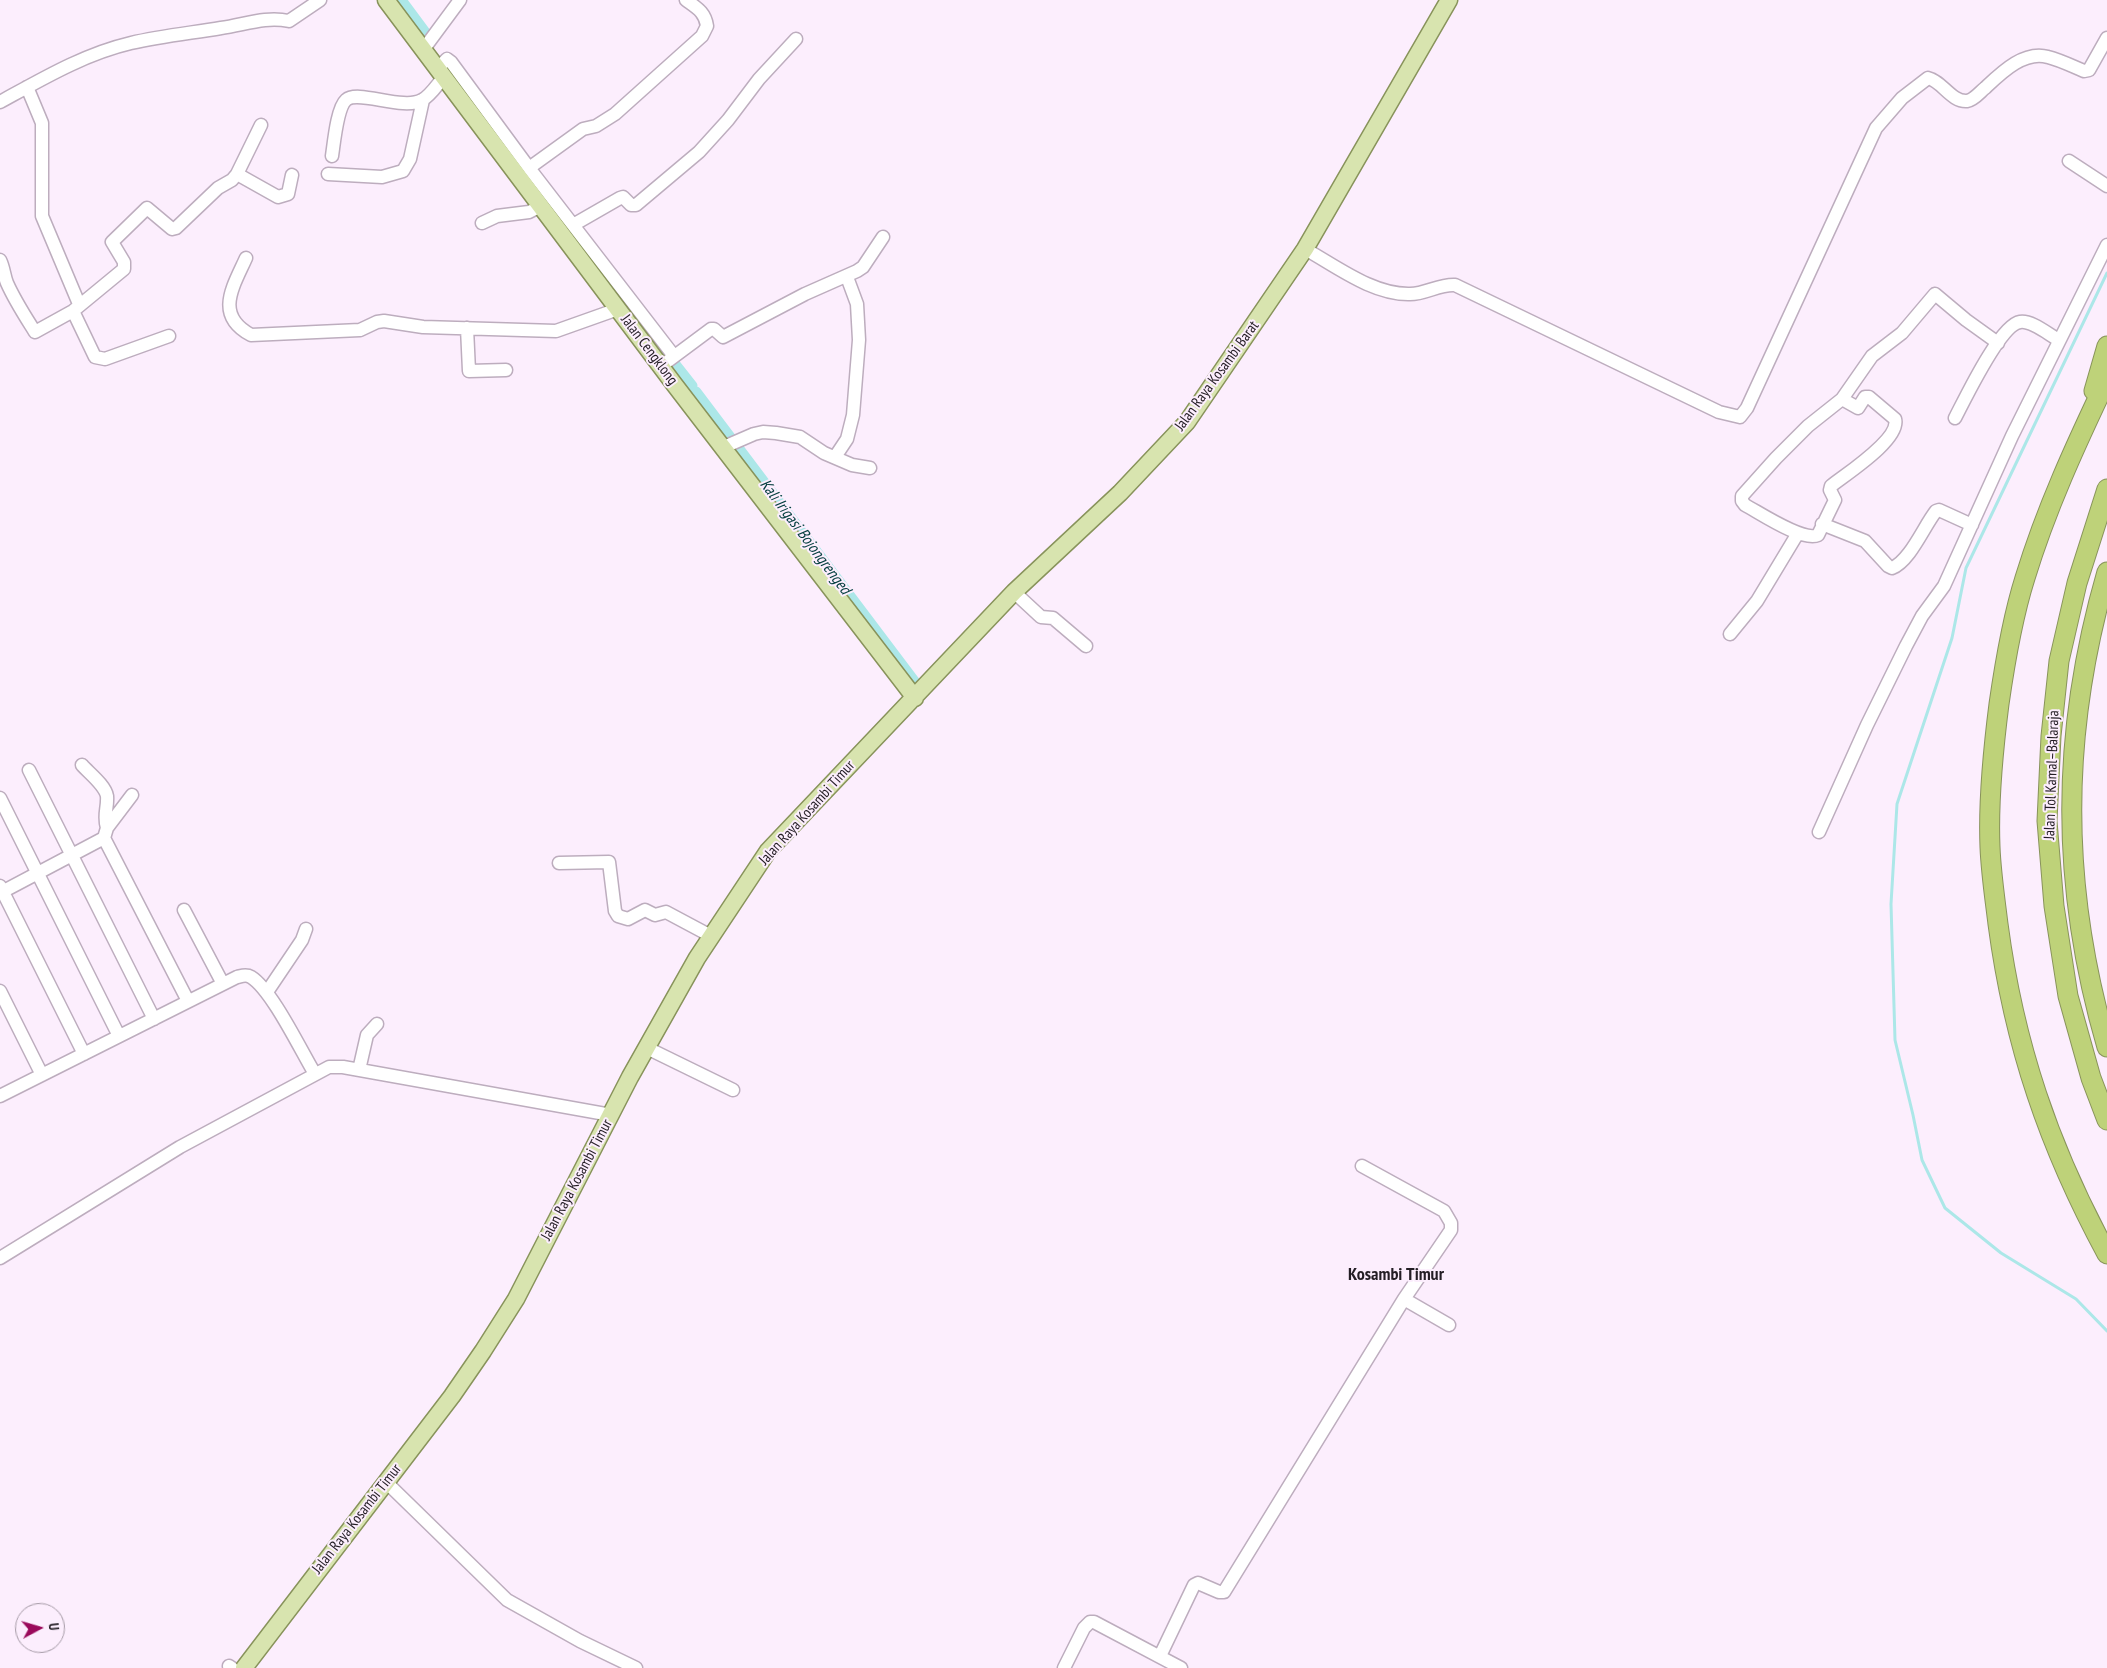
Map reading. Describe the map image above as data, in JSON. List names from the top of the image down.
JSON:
{
  "streets": {
    "highway": ["Jalan Tol Kamal–Balaraja"],
    "main road": ["Jalan Cengklong", "Jalan Raya Kosambi Barat", "Jalan Raya Kosambi Timur"]
  },
  "crossings": [
    ["Jalan Cengklong", "Jalan Raya Kosambi Barat"],
    ["Jalan Cengklong", "Jalan Raya Kosambi Timur"],
    ["Jalan Raya Kosambi Barat", "Jalan Raya Kosambi Timur"]
  ],
  "districts": ["Kosambi Timur"],
  "water": ["Kali Irigasi Bojongrenged"],
  "north": "right"
}
